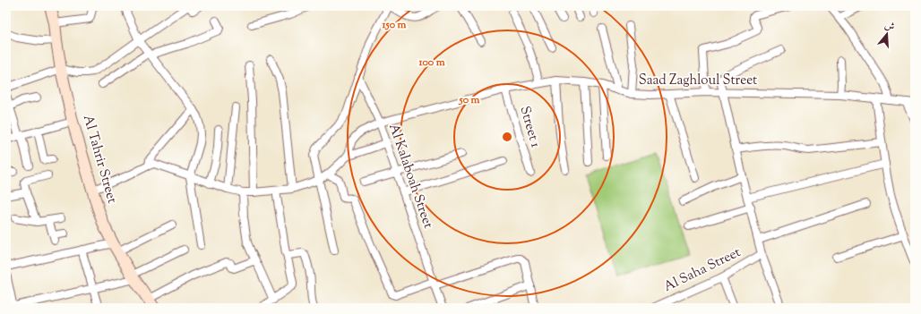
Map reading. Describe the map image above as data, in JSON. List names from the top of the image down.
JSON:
{
  "streets": {
    "street": [
      "Saad Zaghloul Street",
      "Street 1",
      "Al Tahrir Street",
      "Al Kalaboah Street",
      "Al Saha Street"
    ]
  },
  "crossings": [
    ["Saad Zaghloul Street", "Street 1"],
    ["Saad Zaghloul Street", "Al Kalaboah Street"]
  ],
  "north": "top",
  "rings": ["150 m", "100 m", "50 m"]
}
